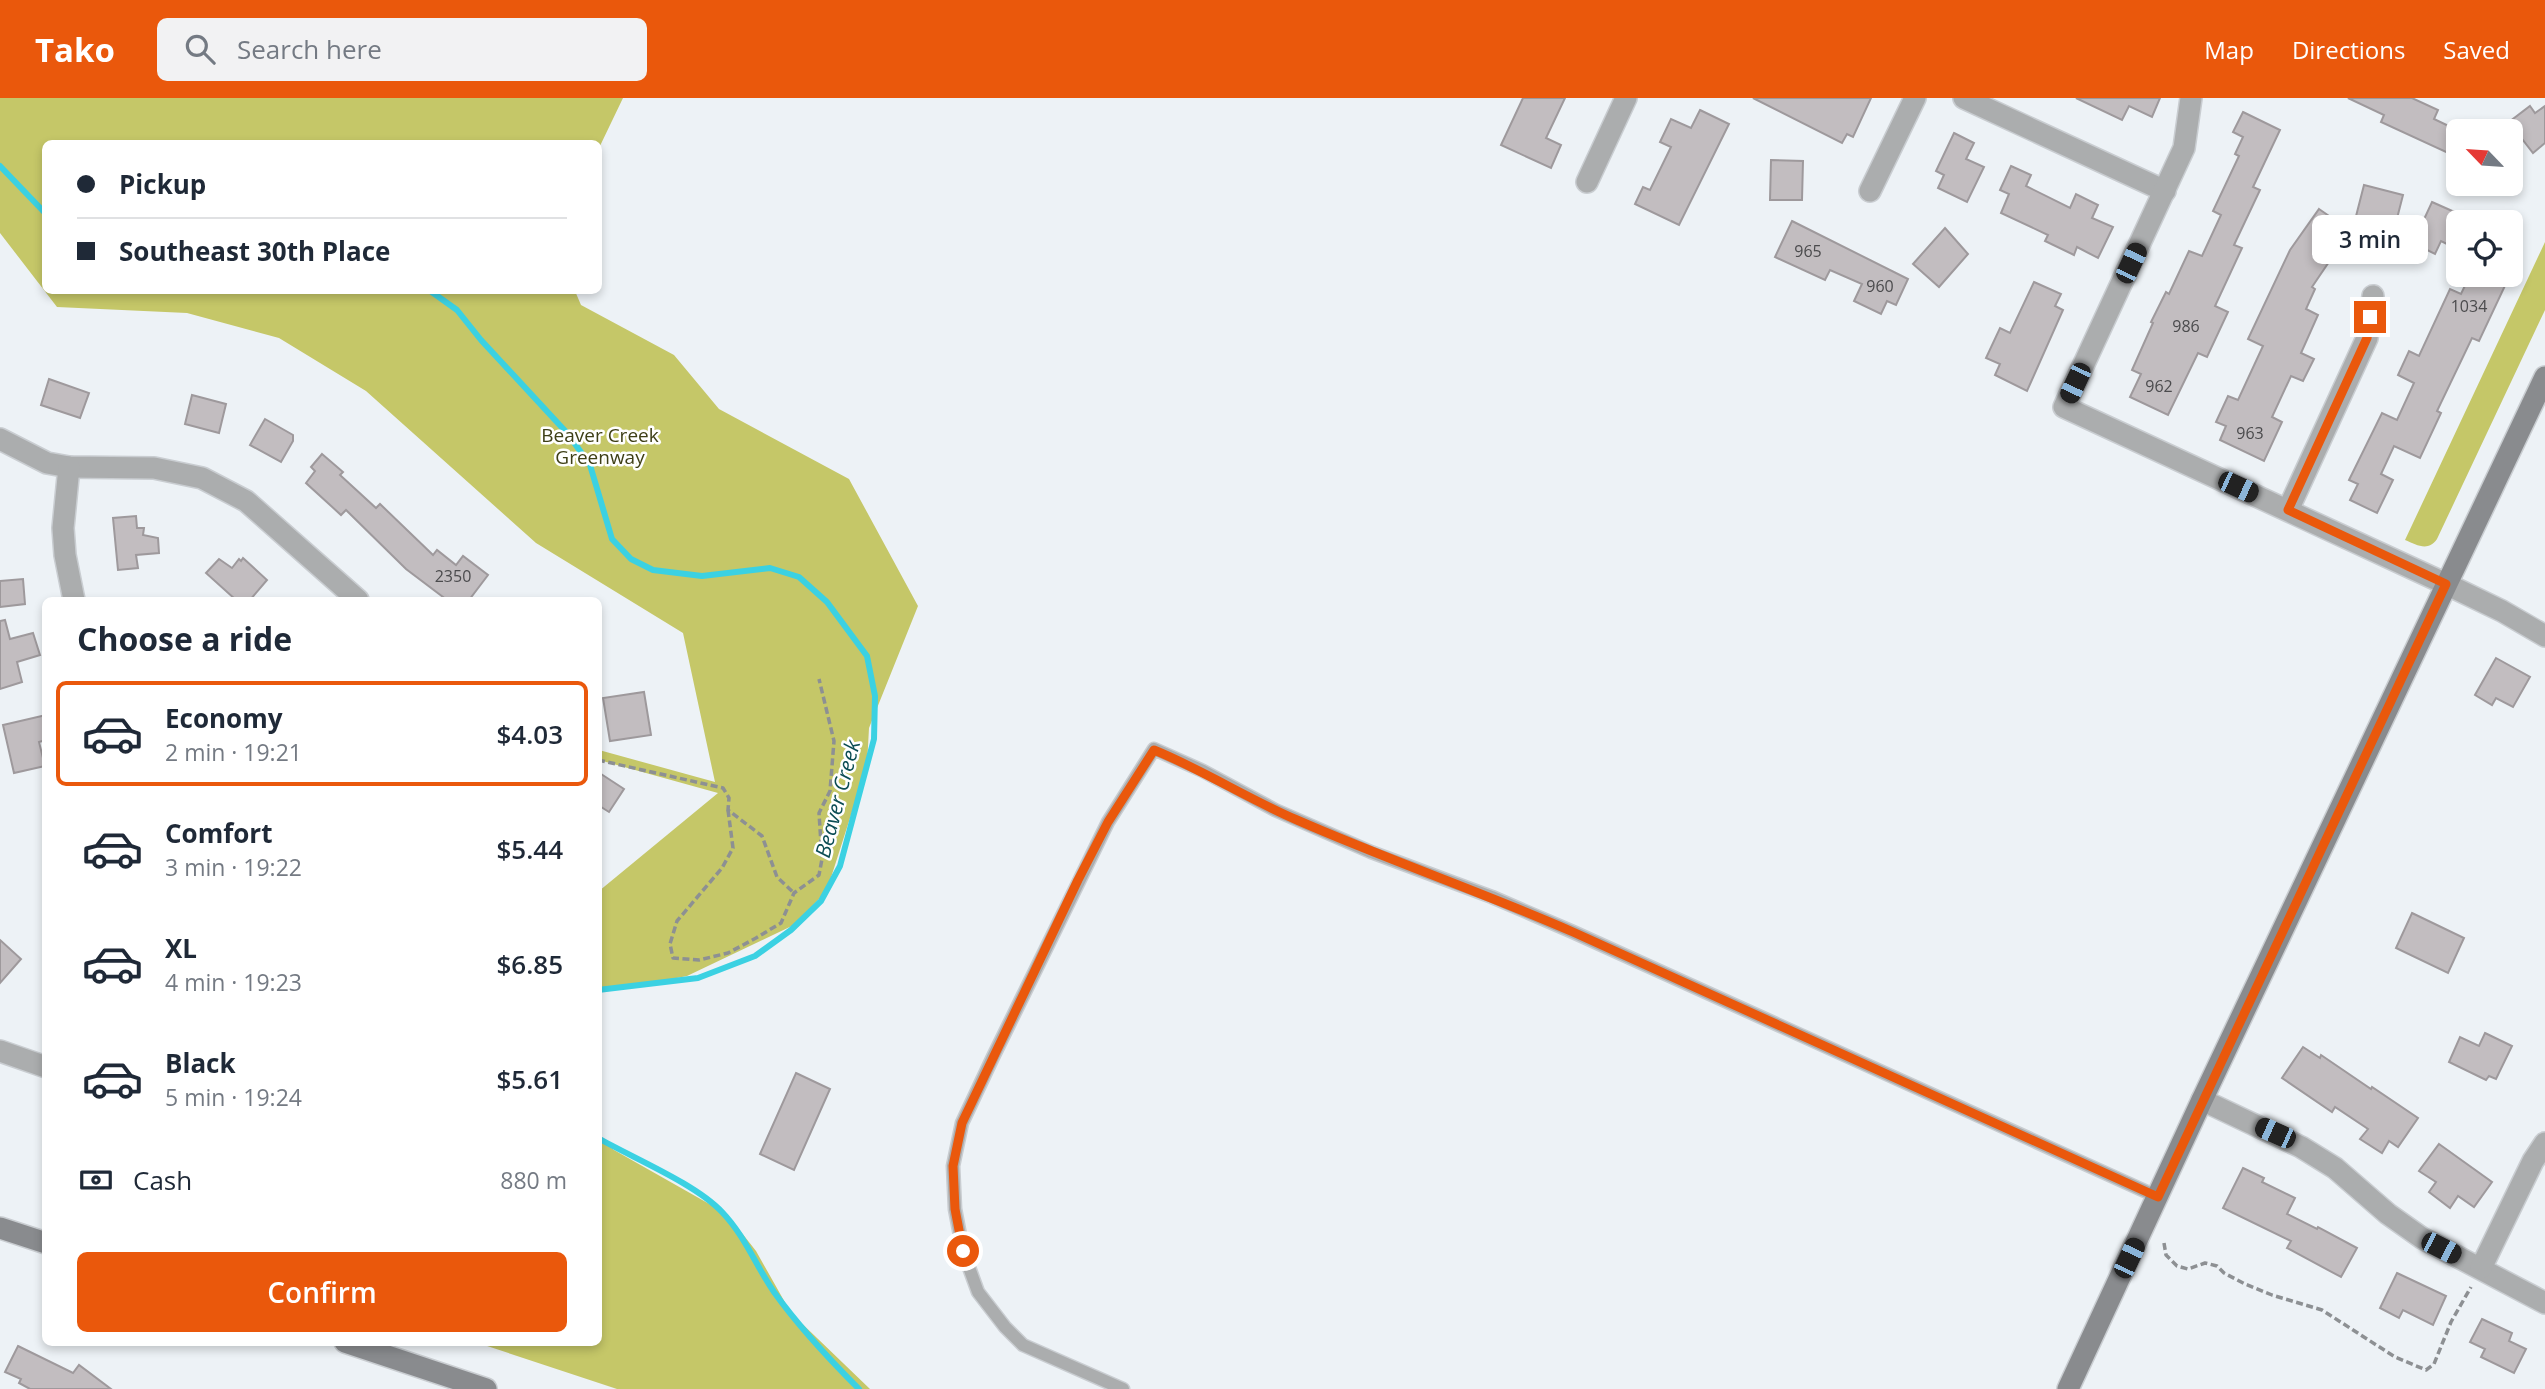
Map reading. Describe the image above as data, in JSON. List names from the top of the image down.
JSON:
{
  "water": ["Beaver Creek"],
  "parks": ["Beaver Creek Greenway"],
  "house_numbers": [
    "965",
    "960",
    "1034",
    "986",
    "962",
    "963",
    "2350"
  ],
  "north": "top left",
  "page": {
    "header": "Tako",
    "search": "Search here",
    "nav": ["Map", "Directions", "Saved"],
    "banner": ["Pickup", "Southeast 30th Place"],
    "bubble": "3 min",
    "heading": "Choose a ride",
    "list": [
      {
        "name": "Economy",
        "note": "2 min · 19:21",
        "value": "$4.03"
      },
      {
        "name": "Comfort",
        "note": "3 min · 19:22",
        "value": "$5.44"
      },
      {
        "name": "XL",
        "note": "4 min · 19:23",
        "value": "$6.85"
      },
      {
        "name": "Black",
        "note": "5 min · 19:24",
        "value": "$5.61"
      }
    ],
    "pay": ["Cash", "880 m"],
    "buttons": "Confirm"
  }
}
